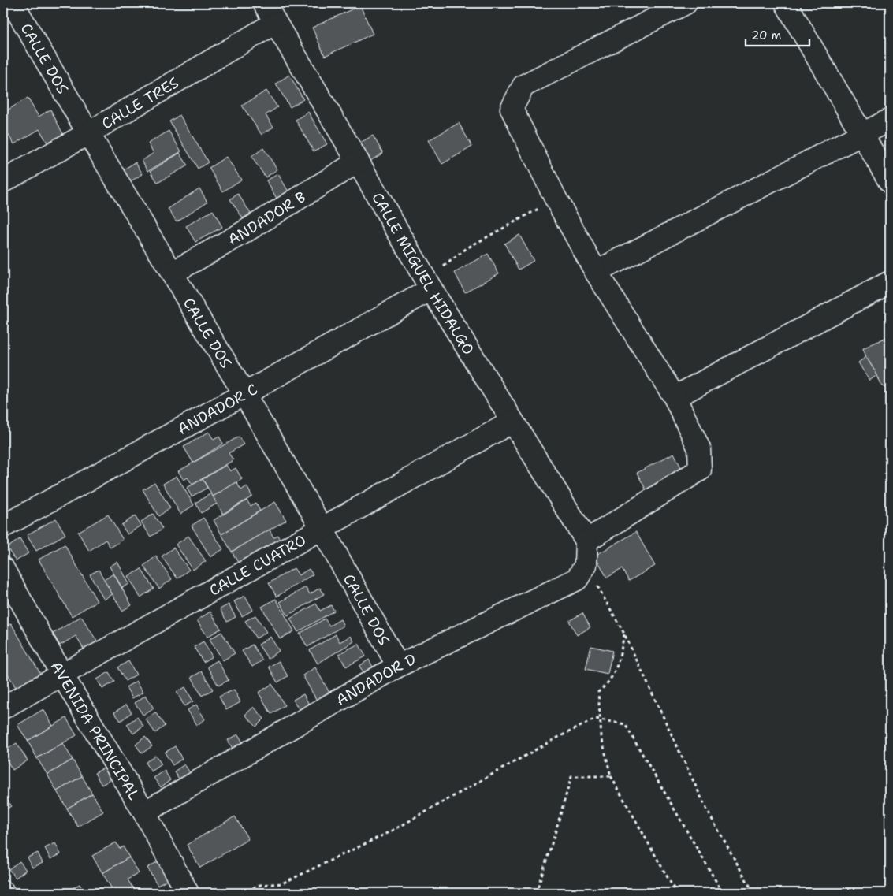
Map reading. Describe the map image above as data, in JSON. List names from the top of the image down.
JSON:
{
  "streets": {
    "street": [
      "CALLE DOS",
      "CALLE TRES",
      "ANDADOR B",
      "CALLE MIGUEL HIDALGO",
      "ANDADOR C",
      "CALLE CUATRO",
      "ANDADOR D",
      "AVENIDA PRINCIPAL"
    ]
  },
  "crossings": [
    ["CALLE DOS", "CALLE TRES"],
    ["CALLE DOS", "ANDADOR B"],
    ["CALLE DOS", "ANDADOR C"],
    ["CALLE DOS", "CALLE CUATRO"],
    ["CALLE DOS", "ANDADOR D"],
    ["CALLE TRES", "CALLE MIGUEL HIDALGO"],
    ["ANDADOR B", "CALLE MIGUEL HIDALGO"],
    ["CALLE MIGUEL HIDALGO", "ANDADOR C"],
    ["CALLE MIGUEL HIDALGO", "CALLE CUATRO"],
    ["CALLE CUATRO", "AVENIDA PRINCIPAL"],
    ["ANDADOR D", "AVENIDA PRINCIPAL"]
  ],
  "scale_bar": "20 m"
}
